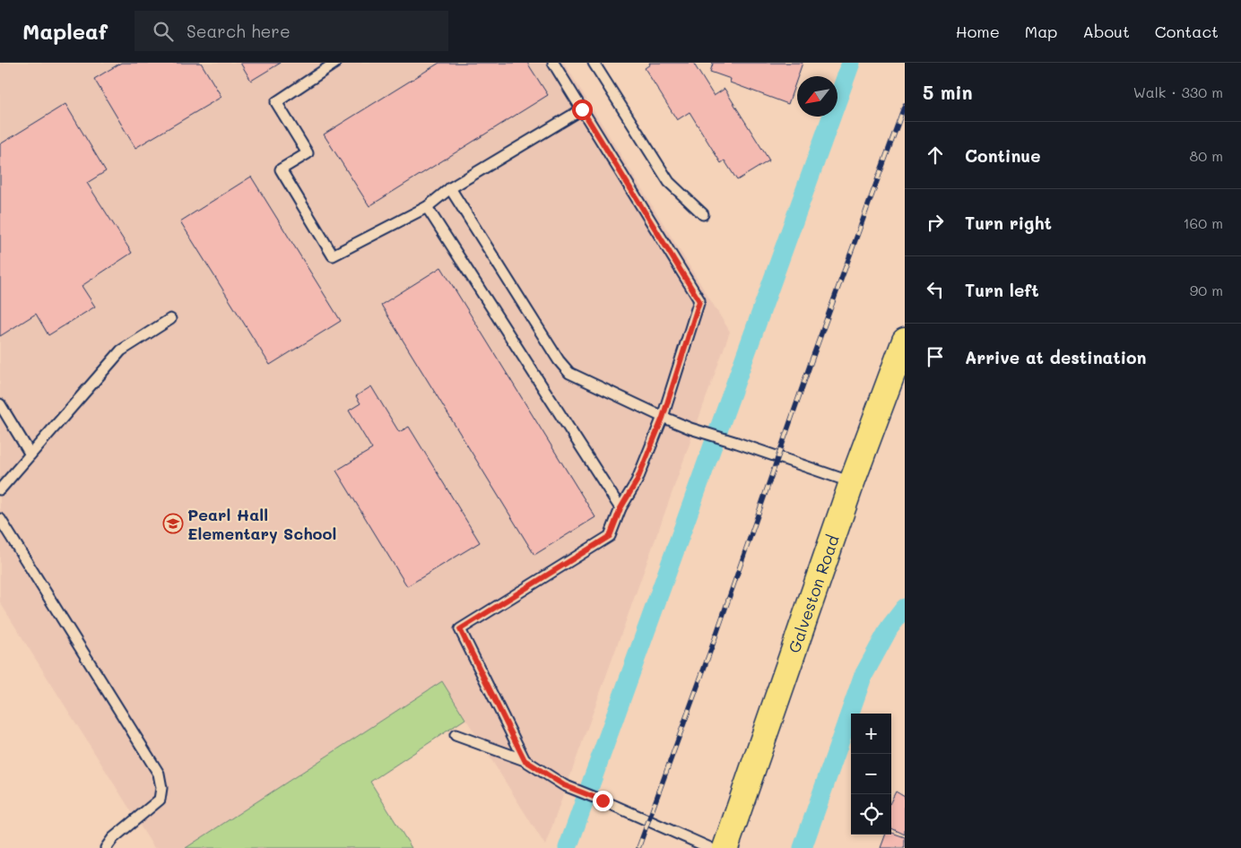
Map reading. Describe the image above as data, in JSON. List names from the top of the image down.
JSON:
{
  "streets": {
    "main road": ["Galveston Road"]
  },
  "places": {
    "school or university": ["Pearl Hall Elementary School"]
  },
  "north": "bottom left",
  "page": {
    "header": "Mapleaf",
    "search": "Search here",
    "nav": [
      "Home",
      "Map",
      "About",
      "Contact"
    ],
    "heading": ["5 min", "Walk · 330 m"],
    "list": [
      ["Continue", "80 m"],
      ["Turn right", "160 m"],
      ["Turn left", "90 m"],
      "Arrive at destination"
    ],
    "map_buttons": ["+", "−"]
  }
}
